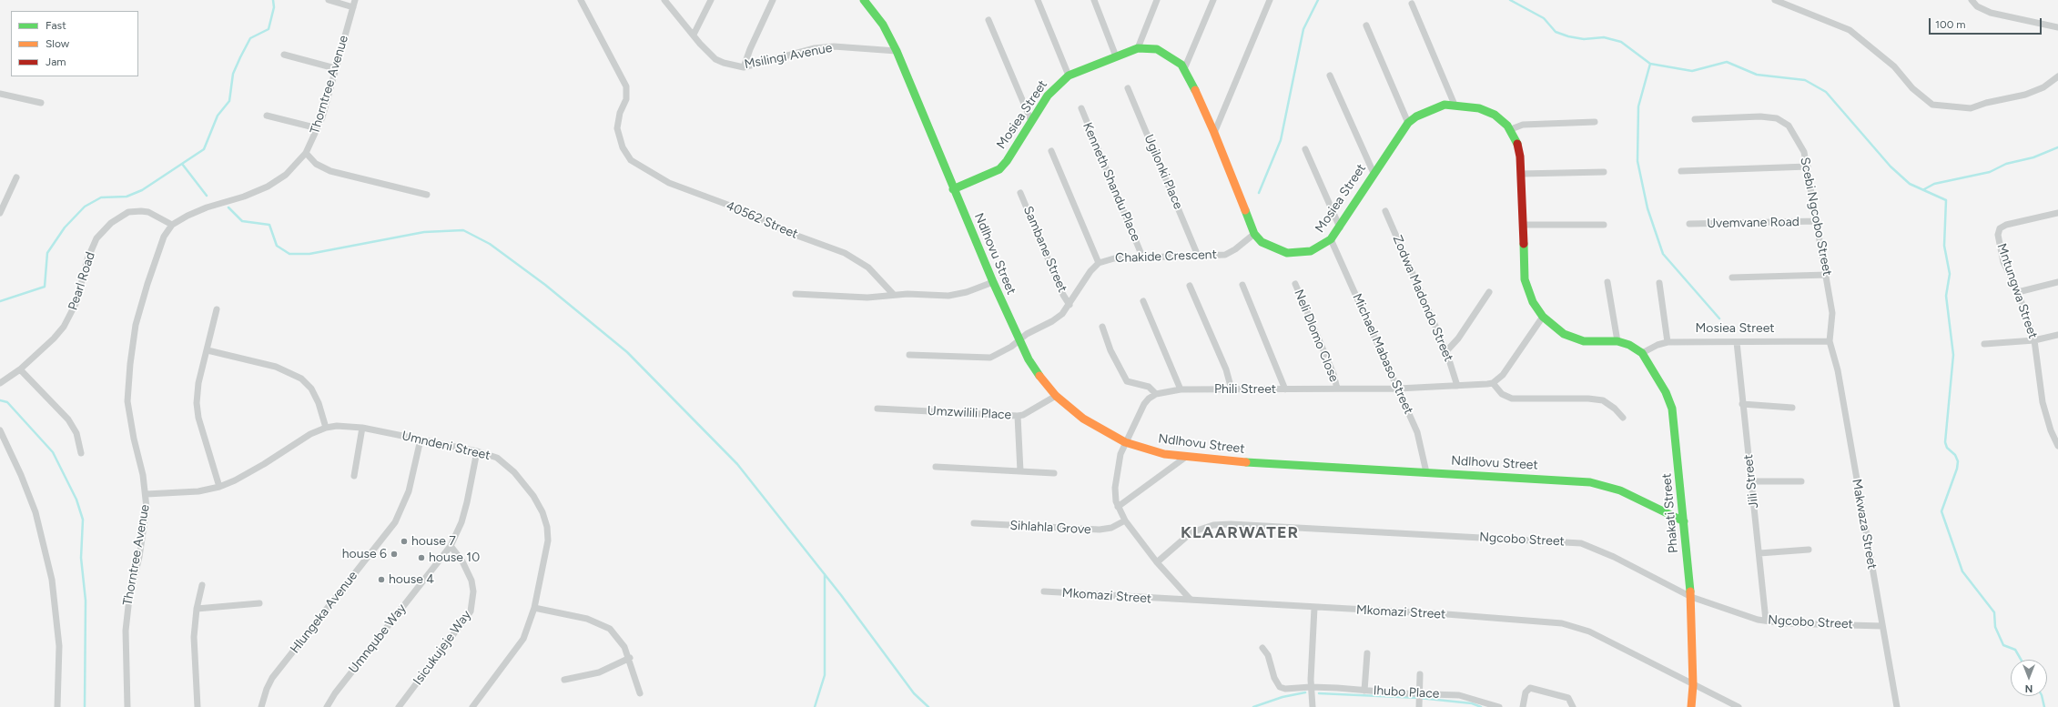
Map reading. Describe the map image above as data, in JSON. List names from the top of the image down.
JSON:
{
  "streets": {
    "street": [
      "Msilingi Avenue",
      "Thorntree Avenue",
      "Mosiea Street",
      "Ugilonki Place",
      "Kenneth Shandu Place",
      "Scebi Ngcobo Street",
      "40562 Street",
      "Uvemvane Road",
      "Sambane Street",
      "Ndlhovu Street",
      "Chakide Crescent",
      "Pearl Road",
      "Mntungwa Street",
      "Zodwa Madondo Street",
      "Neli Dlomo Close",
      "Michael Mabaso Street",
      "Phili Street",
      "Umzwilili Place",
      "Umndeni Street",
      "Jili Street",
      "Phakati Street",
      "Makwaza Street",
      "Sihlahla Grove",
      "Ngcobo Street",
      "Mkomazi Street",
      "Hlungeka Avenue",
      "Umnqube Way",
      "Isicukujeje Way",
      "Ihubo Place"
    ]
  },
  "crossings": [
    ["Msilingi Avenue", "Ndlhovu Street"],
    ["Thorntree Avenue", "Pearl Road"],
    ["Thorntree Avenue", "Umndeni Street"],
    ["Mosiea Street", "Scebi Ngcobo Street"],
    ["Mosiea Street", "Ndlhovu Street"],
    ["Mosiea Street", "Chakide Crescent"],
    ["Mosiea Street", "Michael Mabaso Street"],
    ["Mosiea Street", "Jili Street"],
    ["Mosiea Street", "Phakati Street"],
    ["Mosiea Street", "Makwaza Street"],
    ["Ugilonki Place", "Chakide Crescent"],
    ["Kenneth Shandu Place", "Chakide Crescent"],
    ["Scebi Ngcobo Street", "Uvemvane Road"],
    ["Scebi Ngcobo Street", "Makwaza Street"],
    ["Sambane Street", "Chakide Crescent"],
    ["Ndlhovu Street", "Chakide Crescent"],
    ["Ndlhovu Street", "Michael Mabaso Street"],
    ["Ndlhovu Street", "Phili Street"],
    ["Ndlhovu Street", "Umzwilili Place"],
    ["Ndlhovu Street", "Phakati Street"],
    ["Zodwa Madondo Street", "Phili Street"],
    ["Neli Dlomo Close", "Phili Street"],
    ["Michael Mabaso Street", "Phili Street"],
    ["Phili Street", "Sihlahla Grove"],
    ["Phili Street", "Ngcobo Street"],
    ["Phili Street", "Mkomazi Street"],
    ["Umndeni Street", "Hlungeka Avenue"],
    ["Umndeni Street", "Umnqube Way"],
    ["Jili Street", "Ngcobo Street"],
    ["Phakati Street", "Ngcobo Street"],
    ["Phakati Street", "Mkomazi Street"],
    ["Makwaza Street", "Ngcobo Street"],
    ["Umnqube Way", "Isicukujeje Way"]
  ],
  "districts": ["KLAARWATER"],
  "places": [
    "house 7",
    "house 6",
    "house 10",
    "house 4"
  ],
  "legend": ["Fast", "Slow", "Jam"],
  "scale_bar": "100 m",
  "north": "bottom"
}
